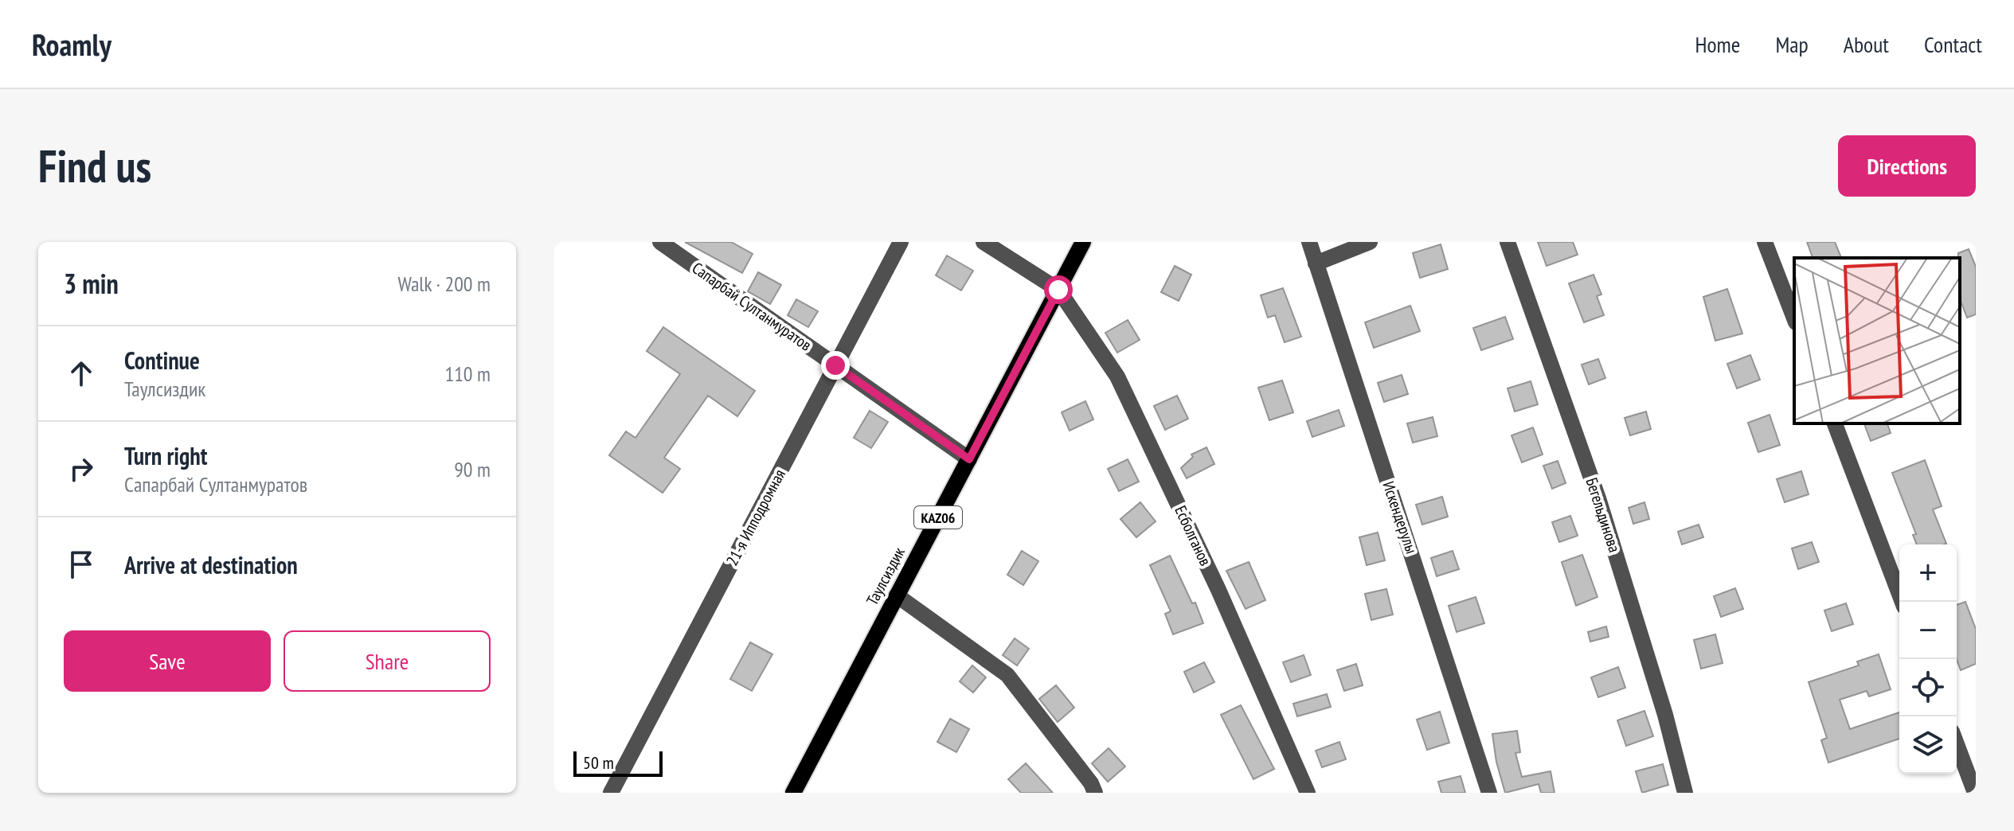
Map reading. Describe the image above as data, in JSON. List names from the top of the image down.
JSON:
{
  "streets": {
    "main road": ["KAZ06", "Таулсиздик"],
    "street": [
      "Сапарбай Султанмуратов",
      "Бегельдинова",
      "21-я Ипподромная",
      "Искендерулы",
      "Есболганов"
    ]
  },
  "crossings": [
    ["Сапарбай Султанмуратов", "21-я Ипподромная"],
    ["Сапарбай Султанмуратов", "Таулсиздик"],
    ["Есболганов", "Таулсиздик"]
  ],
  "scale_bar": "50 m",
  "page": {
    "header": "Roamly",
    "nav": [
      "Home",
      "Map",
      "About",
      "Contact"
    ],
    "buttons": [
      "Directions",
      ["Save", "Share"]
    ],
    "title": "Find us",
    "heading": ["3 min", "Walk · 200 m"],
    "list": [
      ["Continue", "Таулсиздик", "110 m"],
      ["Turn right", "Сапарбай Султанмуратов", "90 m"],
      "Arrive at destination"
    ],
    "map_buttons": ["+", "−"],
    "scale": "50 m"
  }
}
